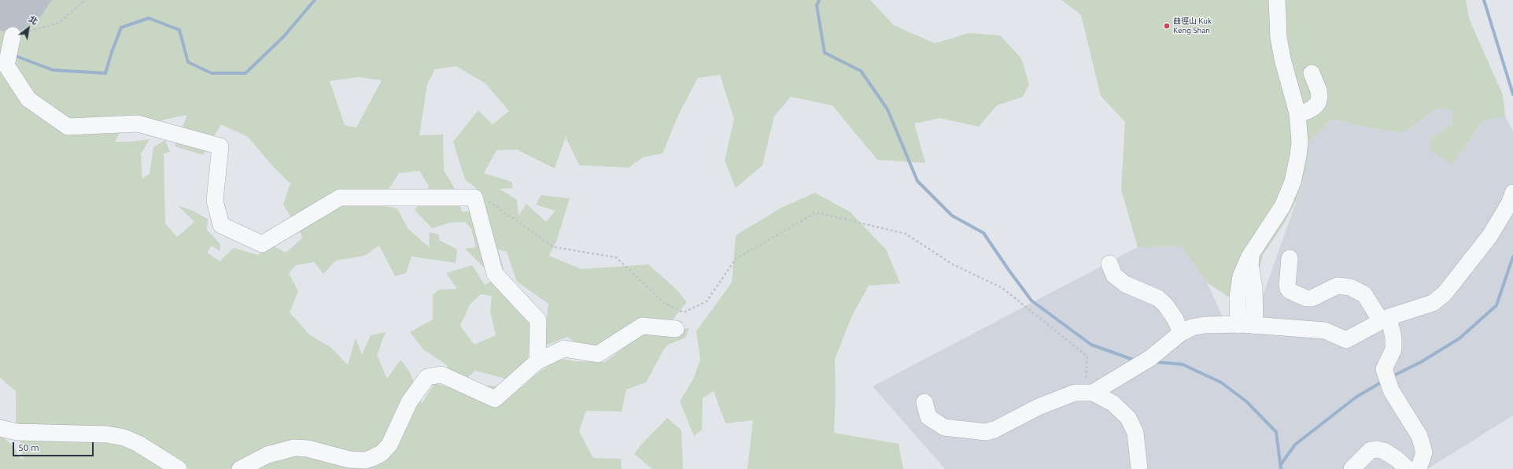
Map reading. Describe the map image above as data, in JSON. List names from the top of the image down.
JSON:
{
  "places": ["曲徑山 Kuk Keng Shan"],
  "scale_bar": "50 m",
  "north": "top right"
}
